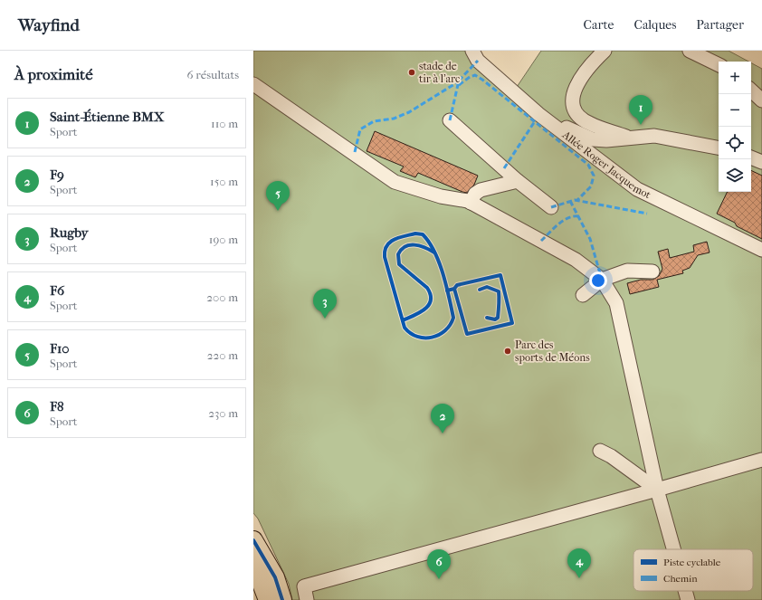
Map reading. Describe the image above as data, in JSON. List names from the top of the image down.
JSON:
{
  "streets": {
    "street": ["Allée Roger Jacquemot"]
  },
  "places": ["stade de tir à l'arc", "Parc des sports de Méons"],
  "legend": ["Piste cyclable", "Chemin"],
  "page": {
    "header": "Wayfind",
    "nav": ["Carte", "Calques", "Partager"],
    "heading": ["À proximité", "6 résultats"],
    "map_buttons": ["+", "−"],
    "pins": [
      "1",
      "5",
      "3",
      "2",
      "4",
      "6"
    ],
    "list": [
      {
        "mark": "1",
        "name": "Saint-Étienne BMX",
        "note": "Sport",
        "value": "110 m"
      },
      {
        "mark": "2",
        "name": "F9",
        "note": "Sport",
        "value": "150 m"
      },
      {
        "mark": "3",
        "name": "Rugby",
        "note": "Sport",
        "value": "190 m"
      },
      {
        "mark": "4",
        "name": "F6",
        "note": "Sport",
        "value": "200 m"
      },
      {
        "mark": "5",
        "name": "F10",
        "note": "Sport",
        "value": "220 m"
      },
      {
        "mark": "6",
        "name": "F8",
        "note": "Sport",
        "value": "230 m"
      }
    ]
  }
}
